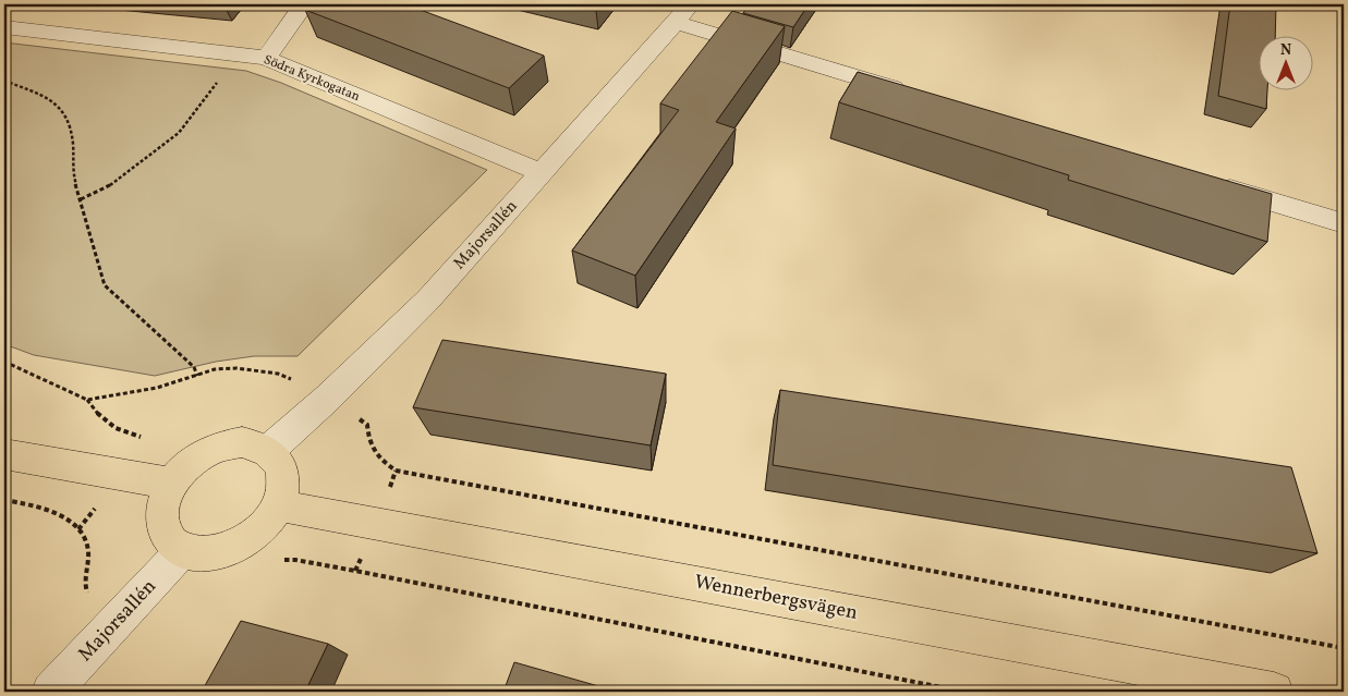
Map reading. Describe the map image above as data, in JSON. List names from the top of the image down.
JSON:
{
  "streets": {
    "main road": ["Wennerbergsvägen"],
    "street": ["Södra Kyrkogatan", "Majorsallén"]
  },
  "crossings": [
    ["Södra Kyrkogatan", "Majorsallén"],
    ["Majorsallén", "Wennerbergsvägen"]
  ],
  "north": "top"
}
